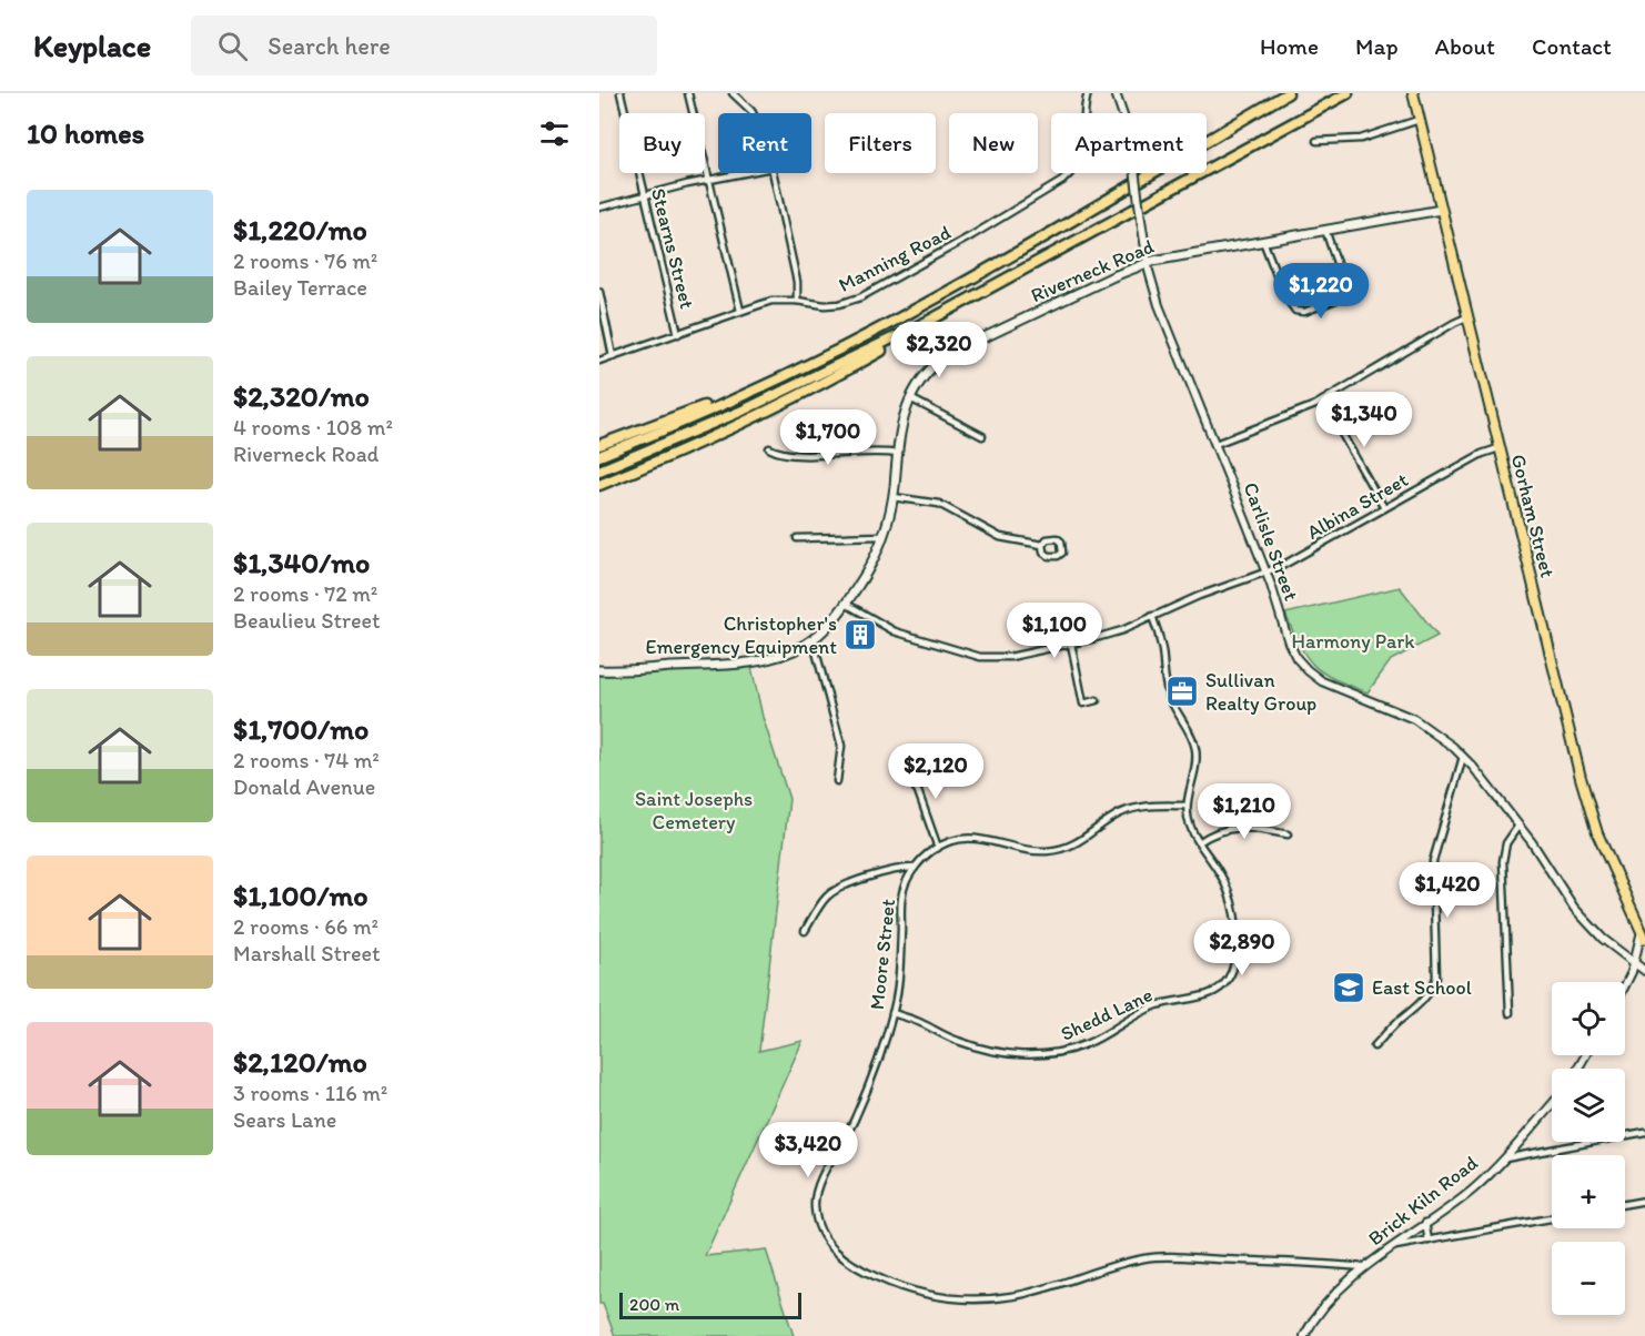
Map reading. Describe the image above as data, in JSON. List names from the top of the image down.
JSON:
{
  "streets": {
    "main road": ["Riverneck Road", "Gorham Street"],
    "street": [
      "Stearns Street",
      "Manning Road",
      "Albina Street",
      "Carlisle Street",
      "Moore Street",
      "Shedd Lane",
      "Brick Kiln Road"
    ]
  },
  "crossings": [
    ["Stearns Street", "Manning Road"],
    ["Riverneck Road", "Albina Street"],
    ["Riverneck Road", "Gorham Street"],
    ["Riverneck Road", "Carlisle Street"],
    ["Albina Street", "Gorham Street"],
    ["Albina Street", "Carlisle Street"],
    ["Moore Street", "Shedd Lane"],
    ["Moore Street", "Brick Kiln Road"]
  ],
  "parks": ["Harmony Park", "Saint Josephs Cemetery"],
  "places": {
    "building": ["Christopher's Emergency Equipment"],
    "office": ["Sullivan Realty Group"],
    "school or university": ["East School"]
  },
  "scale_bar": "200 m",
  "page": {
    "header": "Keyplace",
    "search": "Search here",
    "nav": [
      "Home",
      "Map",
      "About",
      "Contact"
    ],
    "heading": "10 homes",
    "chip": [
      "Buy",
      "Rent",
      "Filters",
      "New",
      "Apartment"
    ],
    "list": [
      {
        "name": "$1,220/mo",
        "note": "2 rooms · 76 m² · Bailey Terrace"
      },
      {
        "name": "$2,320/mo",
        "note": "4 rooms · 108 m² · Riverneck Road"
      },
      {
        "name": "$1,340/mo",
        "note": "2 rooms · 72 m² · Beaulieu Street"
      },
      {
        "name": "$1,700/mo",
        "note": "2 rooms · 74 m² · Donald Avenue"
      },
      {
        "name": "$1,100/mo",
        "note": "2 rooms · 66 m² · Marshall Street"
      },
      {
        "name": "$2,120/mo",
        "note": "3 rooms · 116 m² · Sears Lane"
      }
    ],
    "price": [
      "$1,220",
      "$2,320",
      "$1,340",
      "$1,700",
      "$1,100",
      "$2,120",
      "$1,210",
      "$1,420",
      "$2,890",
      "$3,420"
    ],
    "map_buttons": ["+", "−"],
    "scale": "200 m"
  }
}
